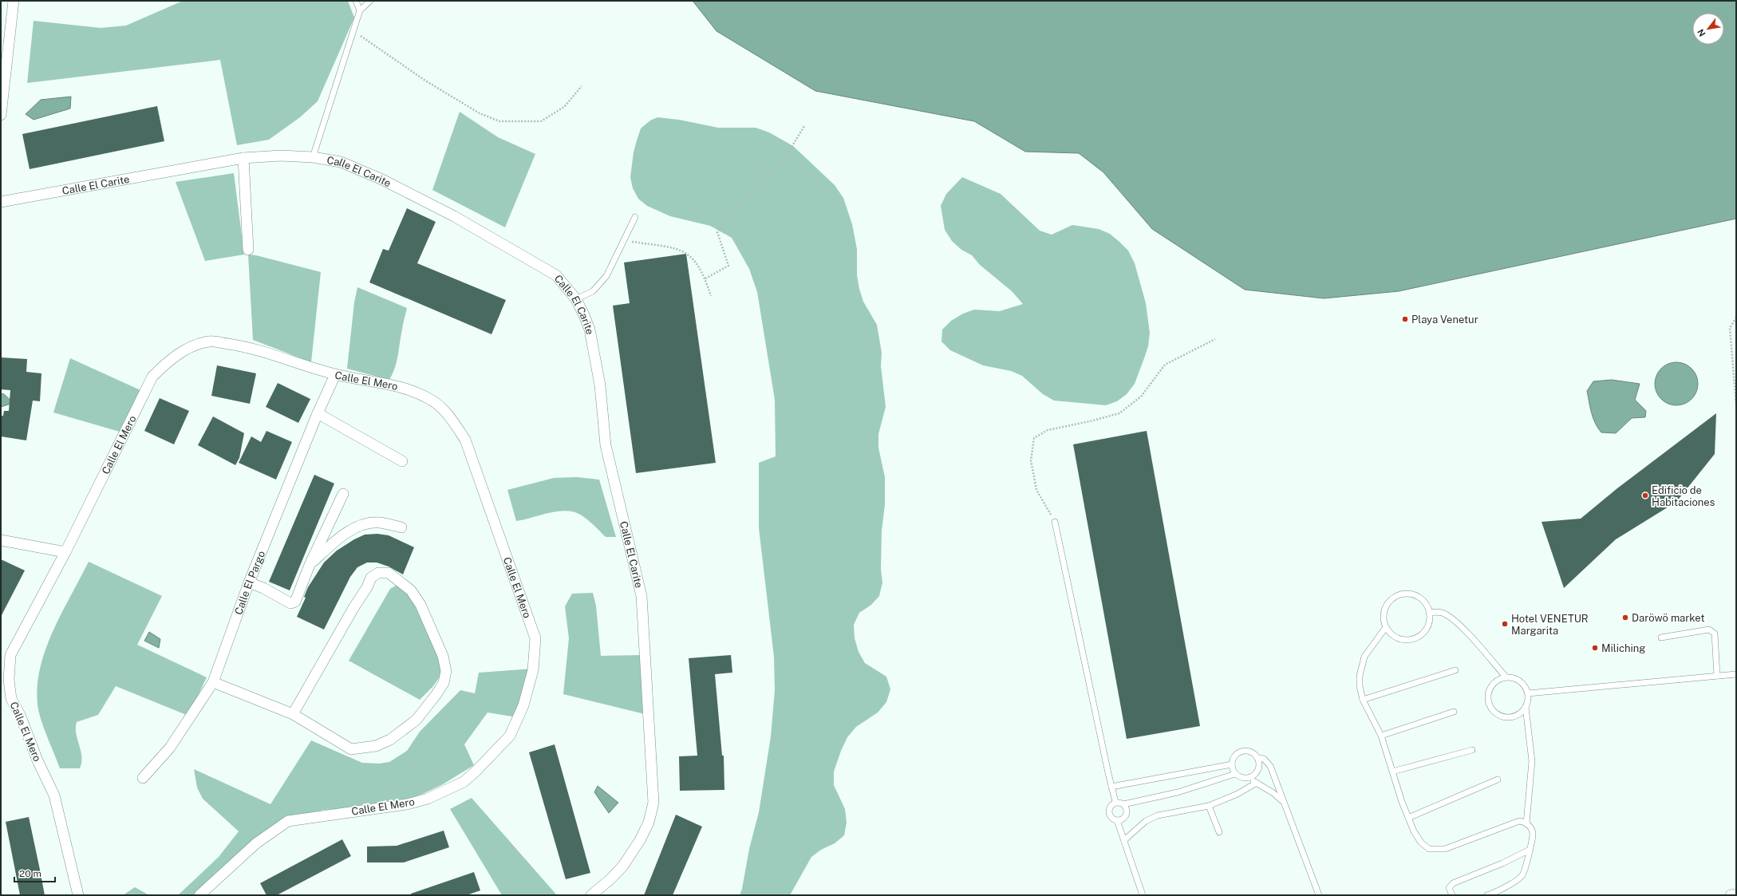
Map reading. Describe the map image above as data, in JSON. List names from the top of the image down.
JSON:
{
  "streets": {
    "street": ["Calle El Carite", "Calle El Mero", "Calle El Pargo"]
  },
  "crossings": [
    ["Calle El Mero", "Calle El Pargo"]
  ],
  "places": [
    "Playa Venetur",
    "Edificio de Habitaciones",
    "Daröwö market",
    "Hotel VENETUR Margarita",
    "Miliching"
  ],
  "scale_bar": "20 m",
  "north": "bottom left"
}
